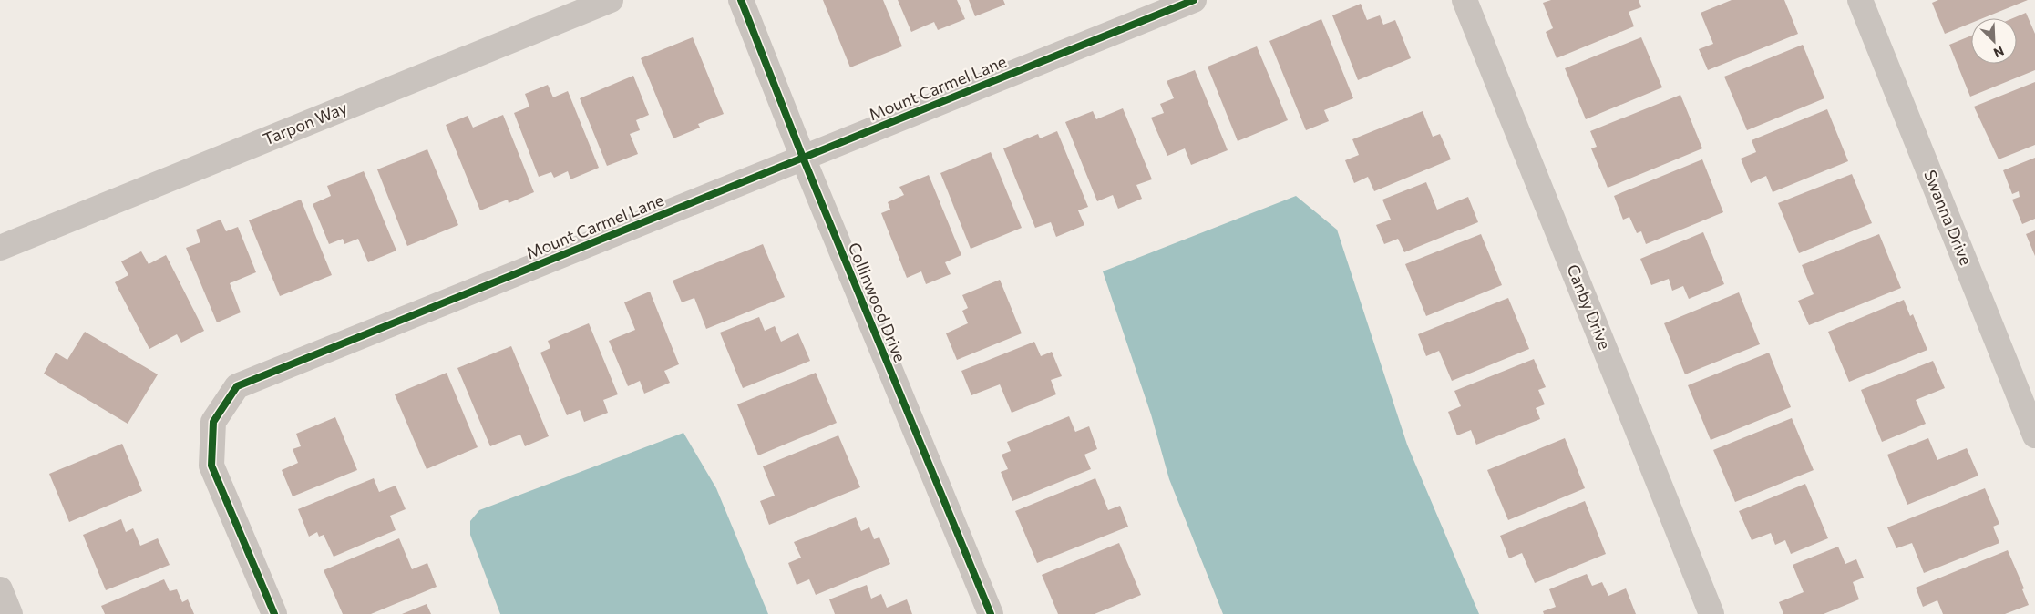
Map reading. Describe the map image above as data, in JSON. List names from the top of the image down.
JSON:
{
  "streets": {
    "street": [
      "Mount Carmel Lane",
      "Tarpon Way",
      "Swanna Drive",
      "Collinwood Drive",
      "Canby Drive"
    ]
  },
  "crossings": [
    ["Mount Carmel Lane", "Collinwood Drive"]
  ],
  "north": "bottom right"
}
